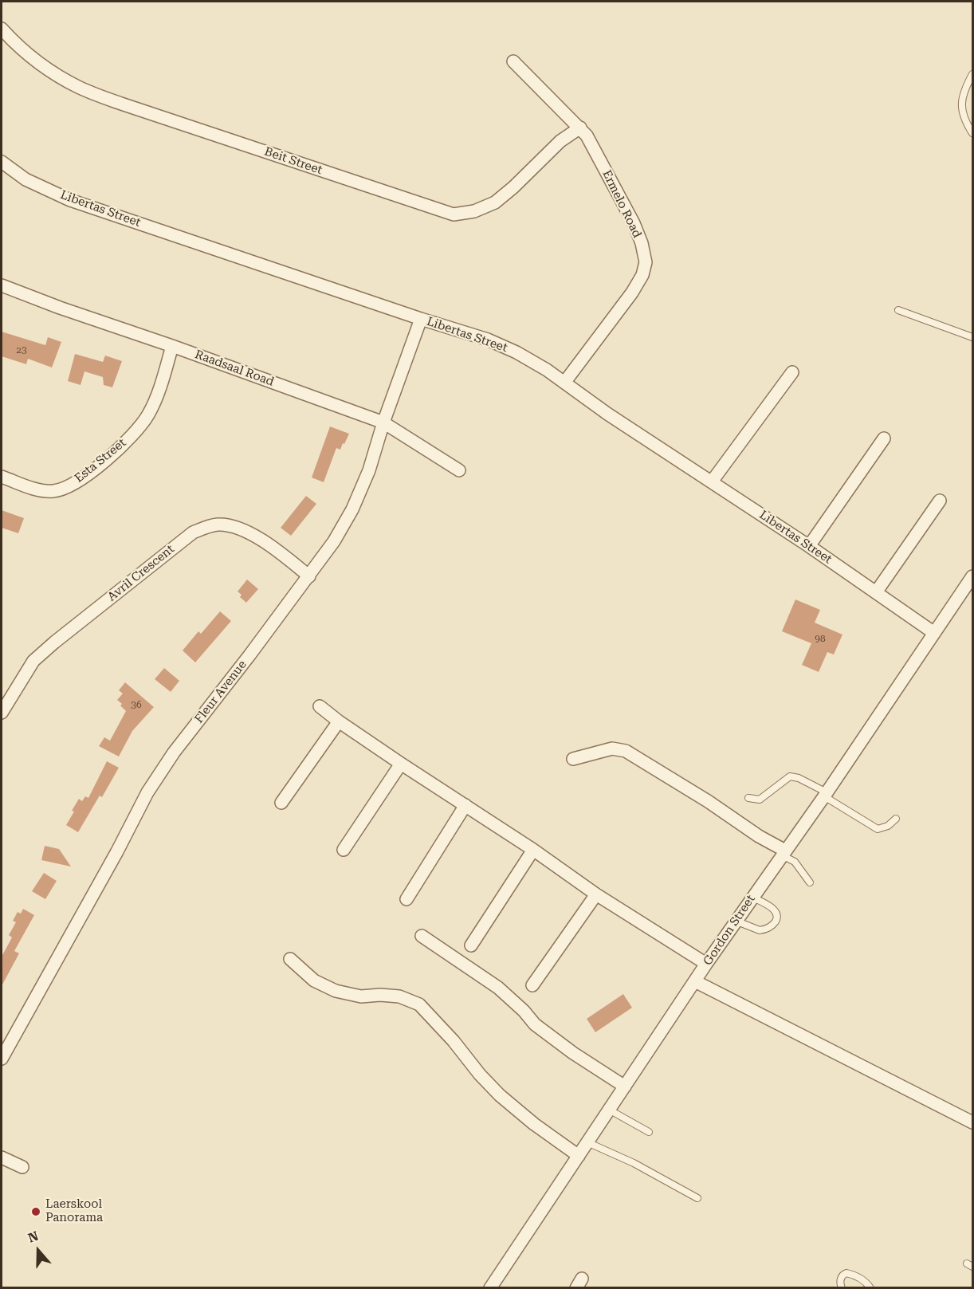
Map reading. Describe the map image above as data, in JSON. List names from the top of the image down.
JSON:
{
  "streets": {
    "street": [
      "Beit Street",
      "Ermelo Road",
      "Libertas Street",
      "Raadsaal Road",
      "Esta Street",
      "Avril Crescent",
      "Fleur Avenue",
      "Gordon Street"
    ]
  },
  "crossings": [
    ["Beit Street", "Ermelo Road"],
    ["Ermelo Road", "Libertas Street"],
    ["Libertas Street", "Fleur Avenue"],
    ["Libertas Street", "Gordon Street"],
    ["Raadsaal Road", "Esta Street"],
    ["Raadsaal Road", "Fleur Avenue"],
    ["Avril Crescent", "Fleur Avenue"]
  ],
  "places": ["Laerskool Panorama"],
  "house_numbers": ["23", "98", "36"],
  "north": "top"
}
